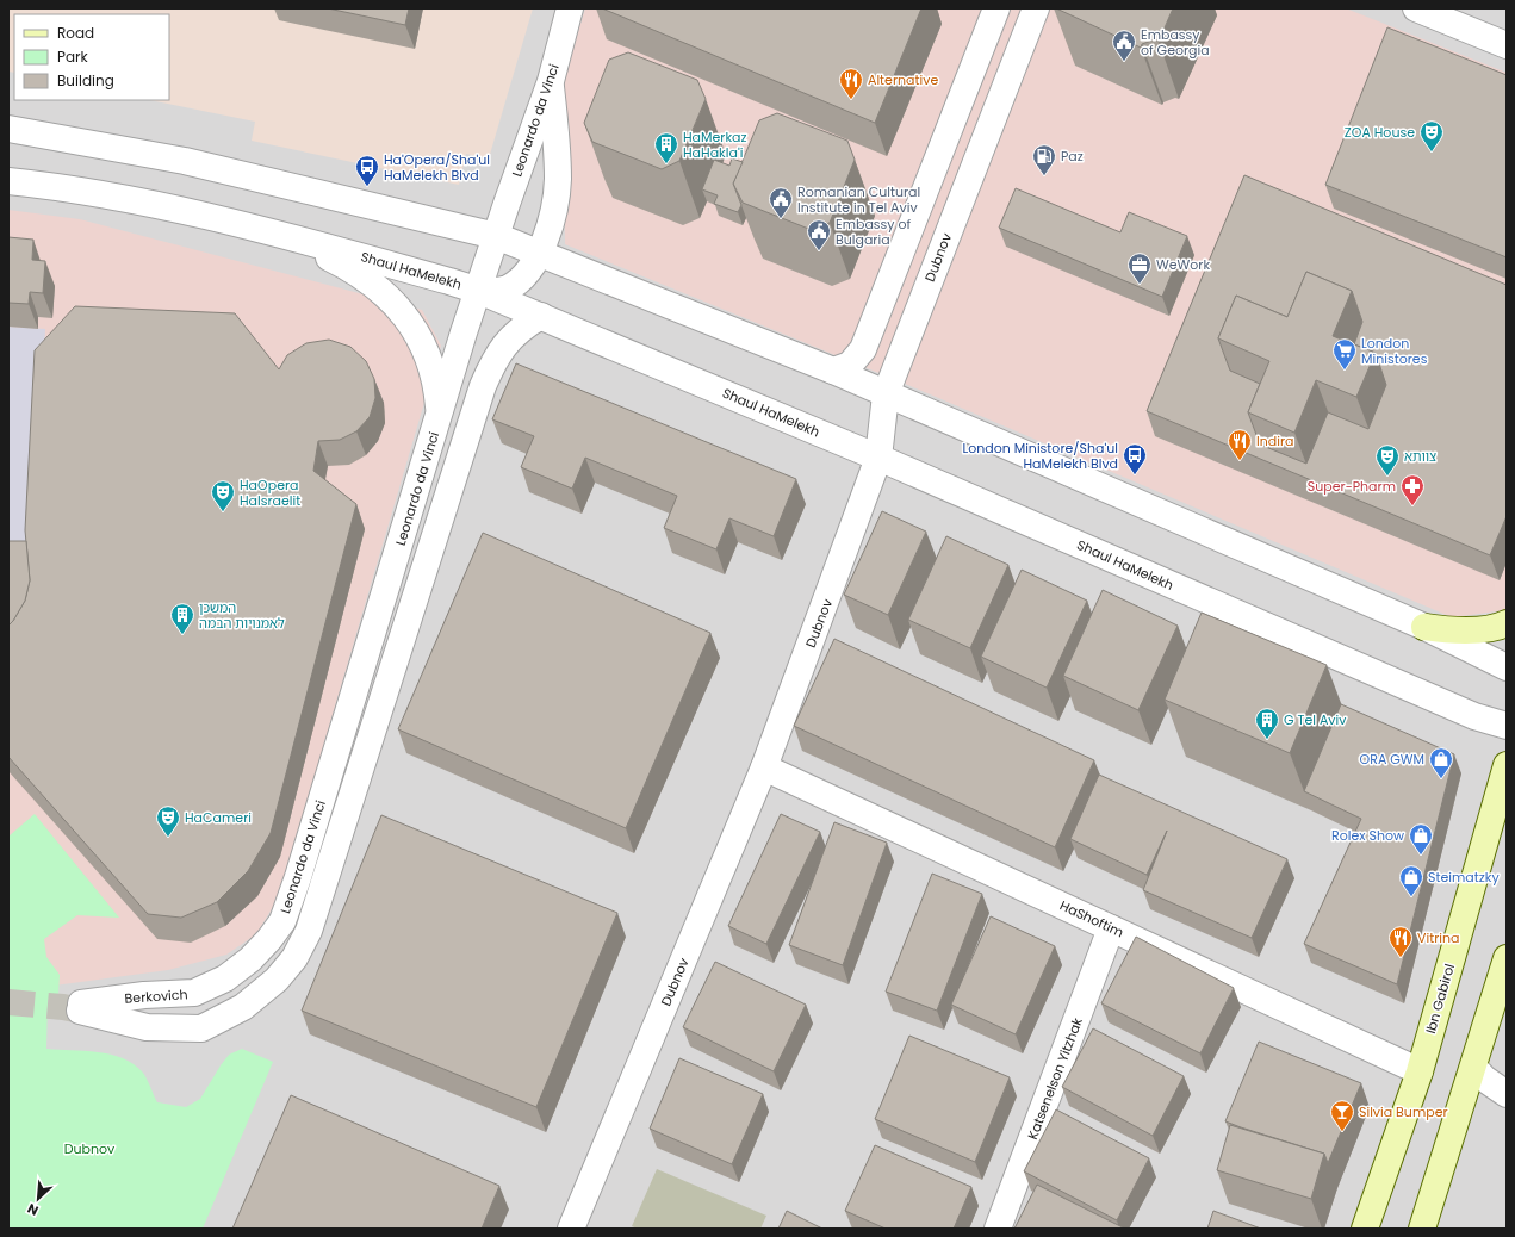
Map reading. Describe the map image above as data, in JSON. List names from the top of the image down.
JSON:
{
  "streets": {
    "main road": ["Ibn Gabirol"],
    "street": [
      "Leonardo da Vinci",
      "Dubnov",
      "Shaul HaMelekh",
      "HaShoftim",
      "Berkovich",
      "Katsenelson Yitzhak"
    ]
  },
  "crossings": [
    ["Leonardo da Vinci", "Shaul HaMelekh"],
    ["Leonardo da Vinci", "Berkovich"],
    ["Dubnov", "Shaul HaMelekh"],
    ["Dubnov", "HaShoftim"],
    ["Shaul HaMelekh", "Berkovich"],
    ["HaShoftim", "Ibn Gabirol"],
    ["HaShoftim", "Katsenelson Yitzhak"]
  ],
  "parks": ["Dubnov"],
  "places": {
    "public building": ["Embassy of Georgia", "Romanian Cultural Institute in Tel Aviv", "Embassy of Bulgaria"],
    "restaurant": ["Alternative", "Indira", "Vitrina"],
    "theatre": [
      "ZOA House",
      "צוותא",
      "HaOpera HaIsraelit",
      "HaCameri"
    ],
    "building": ["HaMerkaz HaHakla'i", "המשכן לאמנויות הבמה", "G Tel Aviv"],
    "fuel station": ["Paz"],
    "bus stop": ["Ha'Opera/Sha'ul HaMelekh Blvd", "London Ministore/Sha'ul HaMelekh Blvd"],
    "office": ["WeWork"],
    "supermarket": ["London Ministores"],
    "pharmacy": ["Super-Pharm"],
    "shop": ["ORA GWM", "Rolex Show", "Steimatzky"],
    "bar": ["Silvia Bumper"]
  },
  "legend": ["Road", "Park", "Building"],
  "north": "bottom left"
}
